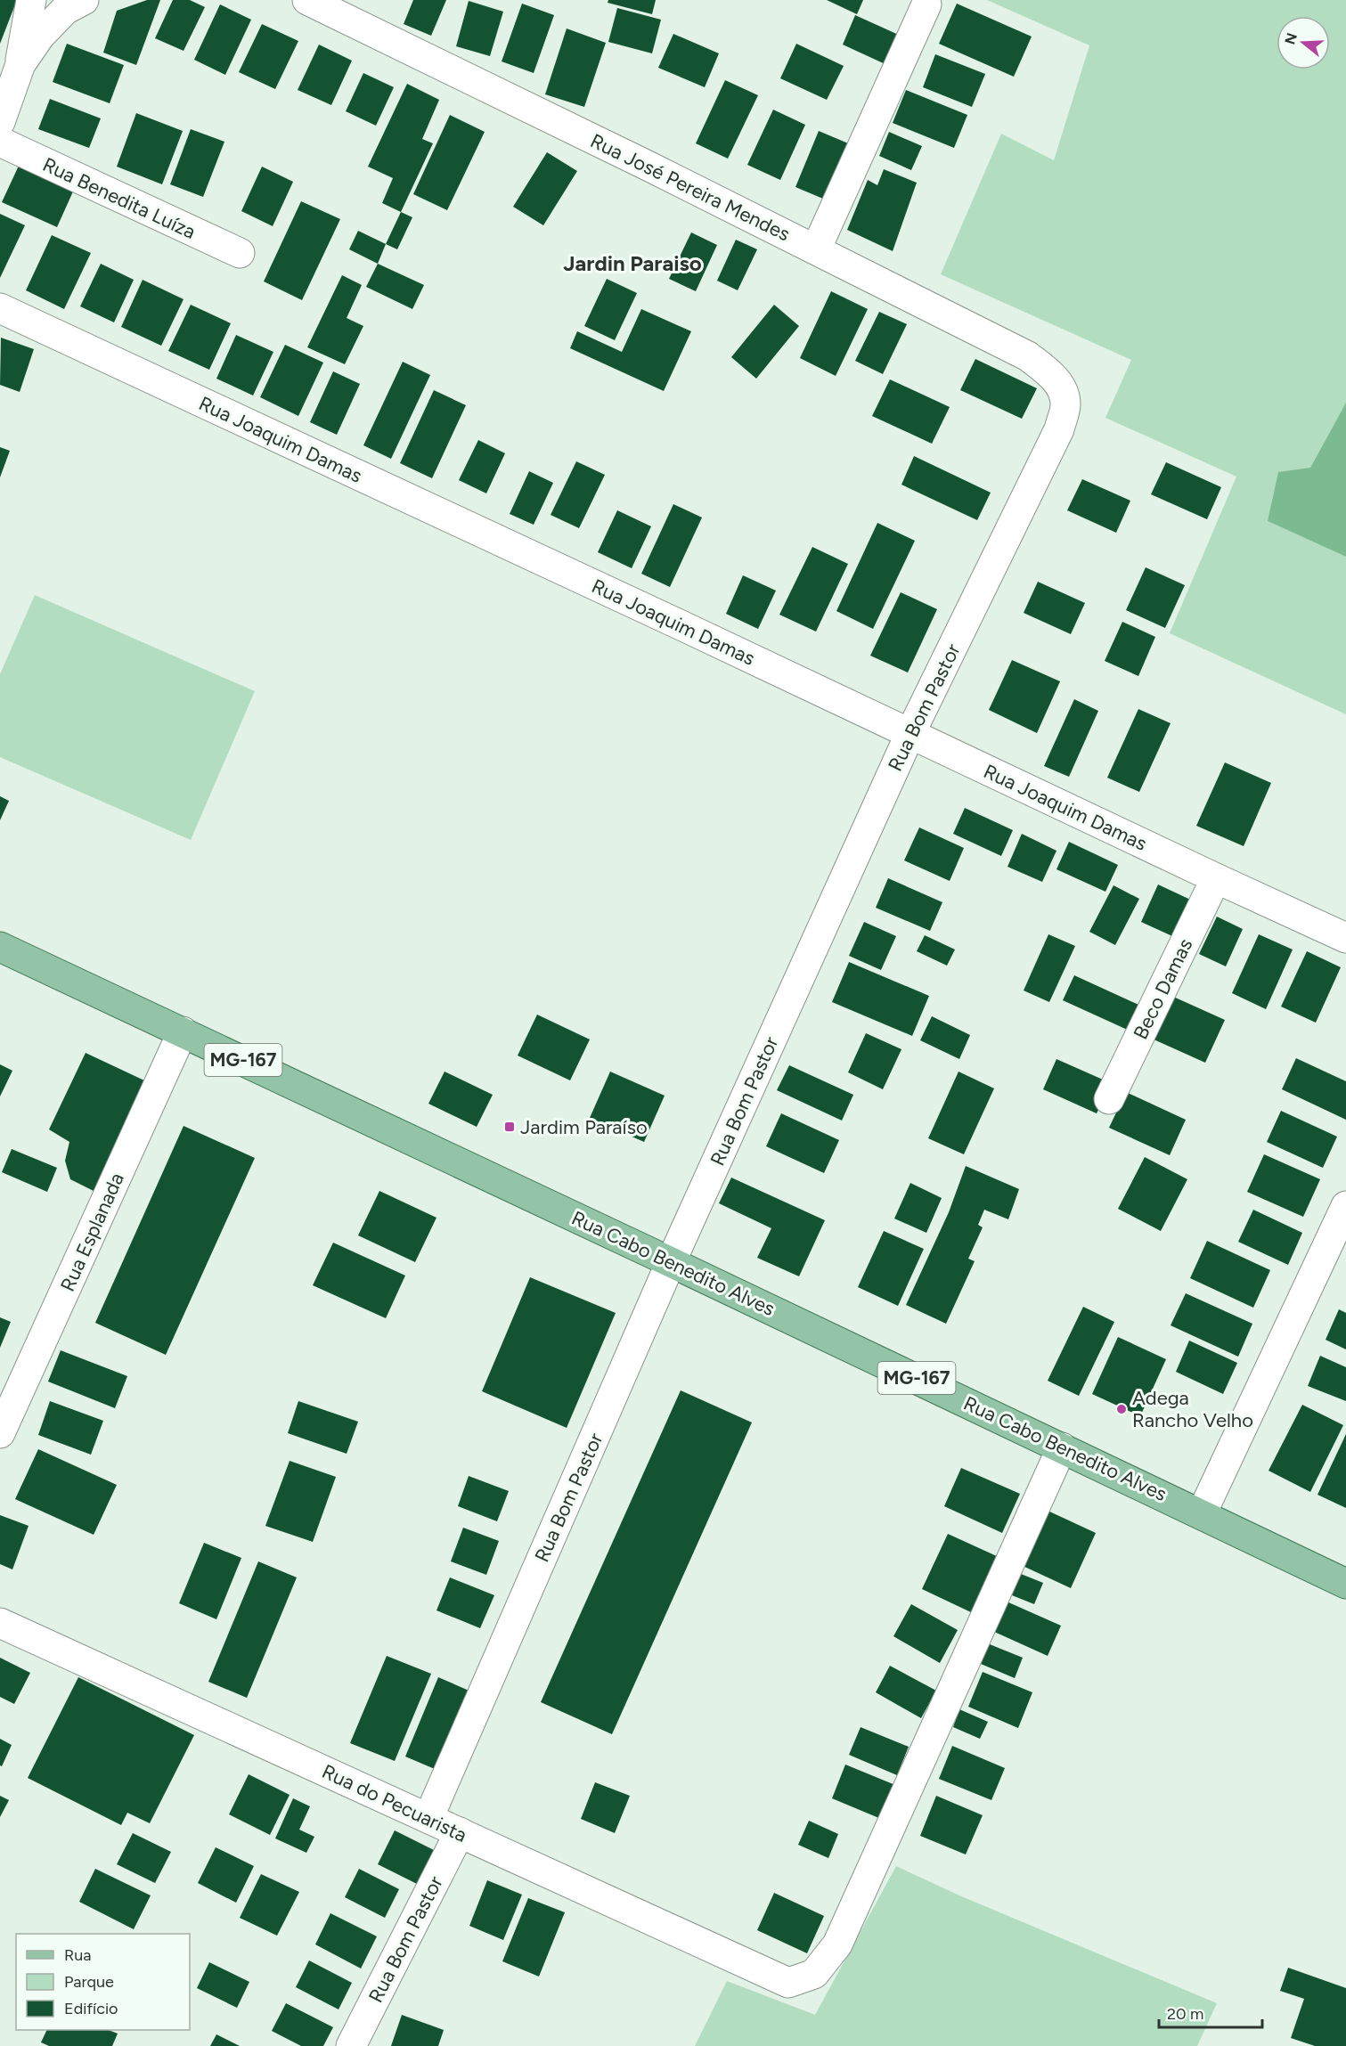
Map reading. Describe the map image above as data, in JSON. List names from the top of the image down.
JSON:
{
  "streets": {
    "main road": ["MG-167", "Rua Cabo Benedito Alves"],
    "street": [
      "Rua José Pereira Mendes",
      "Rua Benedita Luíza",
      "Rua Joaquim Damas",
      "Rua Bom Pastor",
      "Beco Damas",
      "Rua Esplanada",
      "Rua do Pecuarista"
    ]
  },
  "crossings": [
    ["Rua José Pereira Mendes", "Rua Bom Pastor"],
    ["Rua Joaquim Damas", "Rua Bom Pastor"],
    ["Rua Joaquim Damas", "Beco Damas"],
    ["Rua Bom Pastor", "Rua Cabo Benedito Alves"],
    ["Rua Bom Pastor", "Rua do Pecuarista"],
    ["Rua Esplanada", "Rua Cabo Benedito Alves"],
    ["Rua Cabo Benedito Alves", "Rua do Pecuarista"]
  ],
  "districts": ["Jardin Paraiso"],
  "places": {
    "transit": ["Jardim Paraíso"],
    "other": ["Adega Rancho Velho"]
  },
  "legend": ["Rua", "Parque", "Edifício"],
  "scale_bar": "20 m",
  "north": "left"
}
